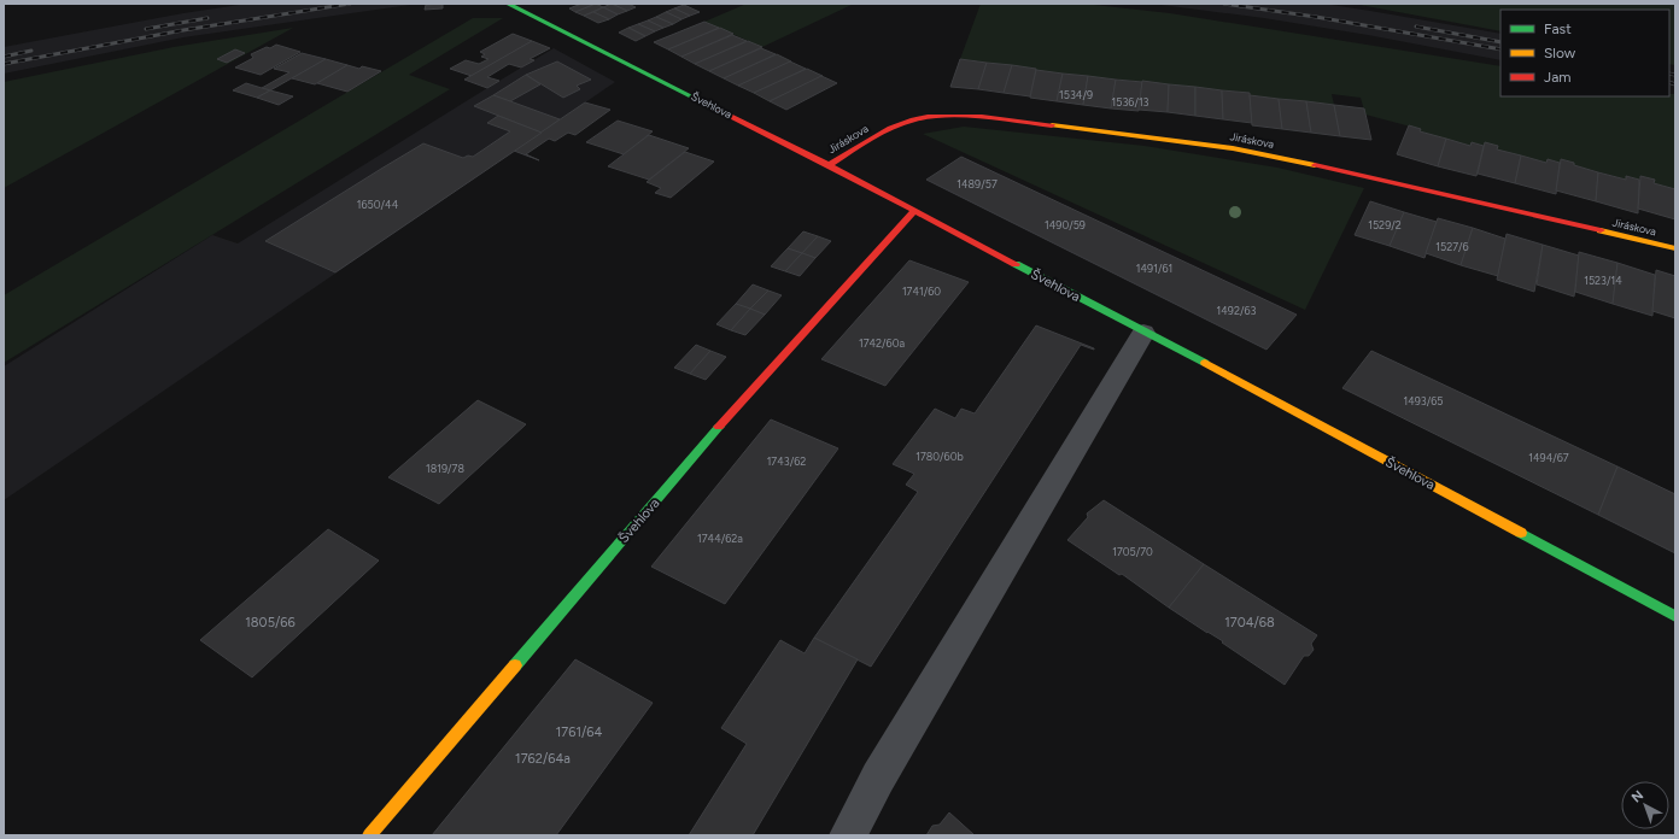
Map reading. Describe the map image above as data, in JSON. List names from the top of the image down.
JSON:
{
  "streets": {
    "street": ["Švehlova", "Jiráskova"]
  },
  "crossings": [
    ["Švehlova", "Jiráskova"]
  ],
  "house_numbers": [
    "1534/9",
    "1536/13",
    "1489/57",
    "1650/44",
    "1490/59",
    "1529/2",
    "1527/6",
    "1491/61",
    "1523/14",
    "1741/60",
    "1492/63",
    "1742/60a",
    "1493/65",
    "1780/60b",
    "1494/67",
    "1743/62",
    "1819/78",
    "1744/62a",
    "1705/70",
    "1805/66",
    "1704/68",
    "1761/64",
    "1762/64a"
  ],
  "legend": ["Fast", "Slow", "Jam"],
  "north": "top left"
}
